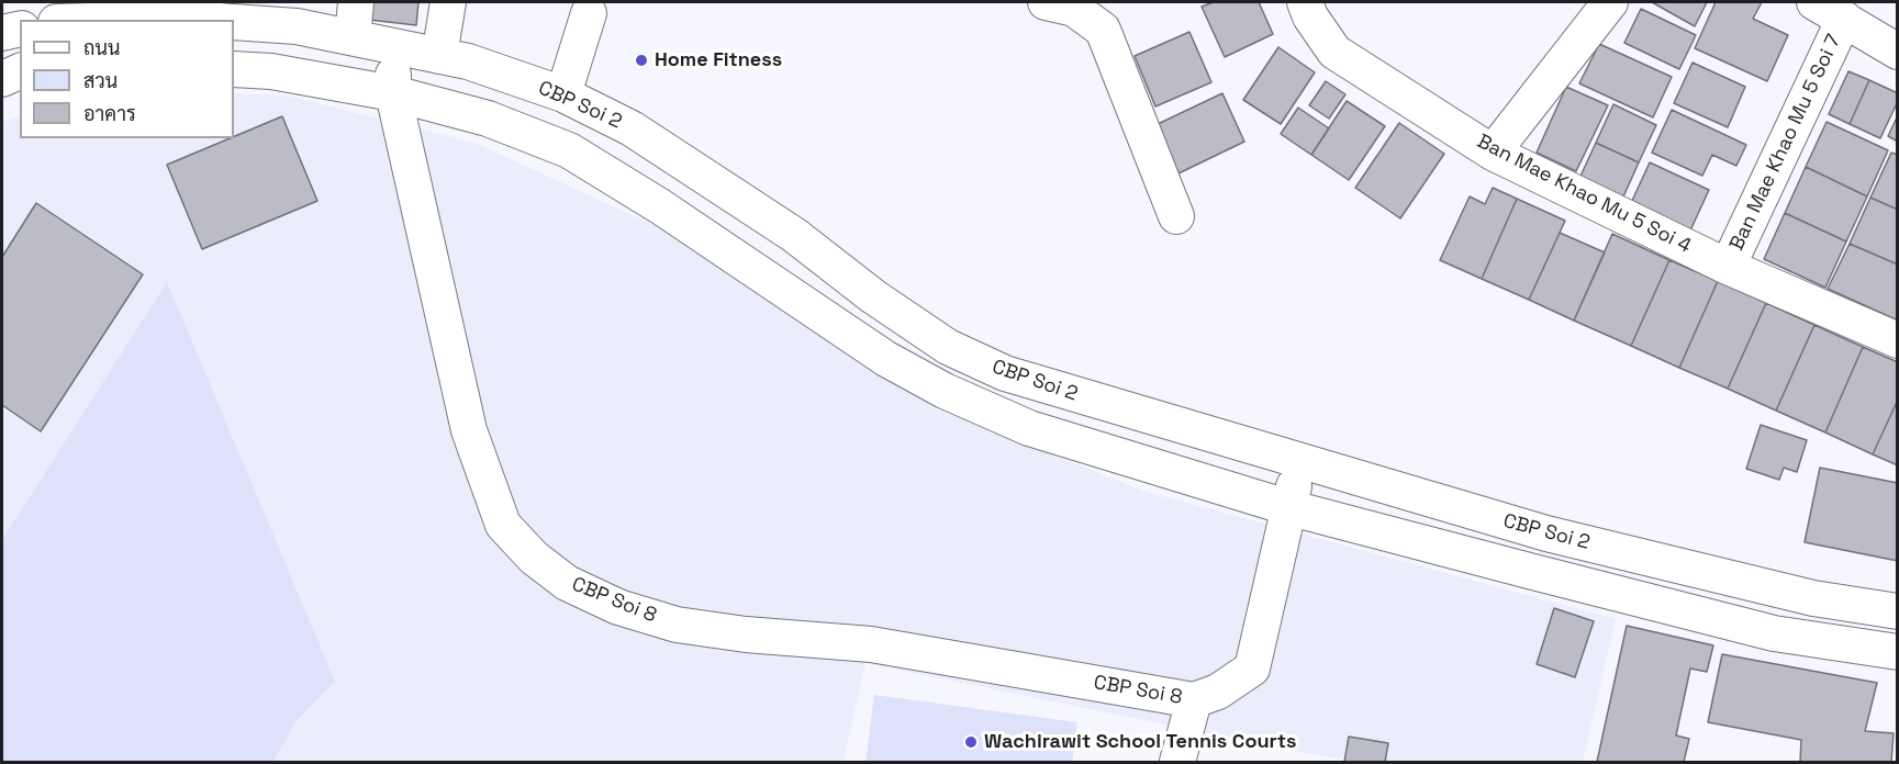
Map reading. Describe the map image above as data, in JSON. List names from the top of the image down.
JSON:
{
  "streets": {
    "street": [
      "CBP Soi 2",
      "Ban Mae Khao Mu 5 Soi 7",
      "Ban Mae Khao Mu 5 Soi 4",
      "CBP Soi 8"
    ]
  },
  "crossings": [
    ["CBP Soi 2", "CBP Soi 8"],
    ["Ban Mae Khao Mu 5 Soi 7", "Ban Mae Khao Mu 5 Soi 4"]
  ],
  "places": ["Home Fitness", "Wachirawit School Tennis Courts"],
  "legend": ["ถนน", "สวน", "อาคาร"]
}
